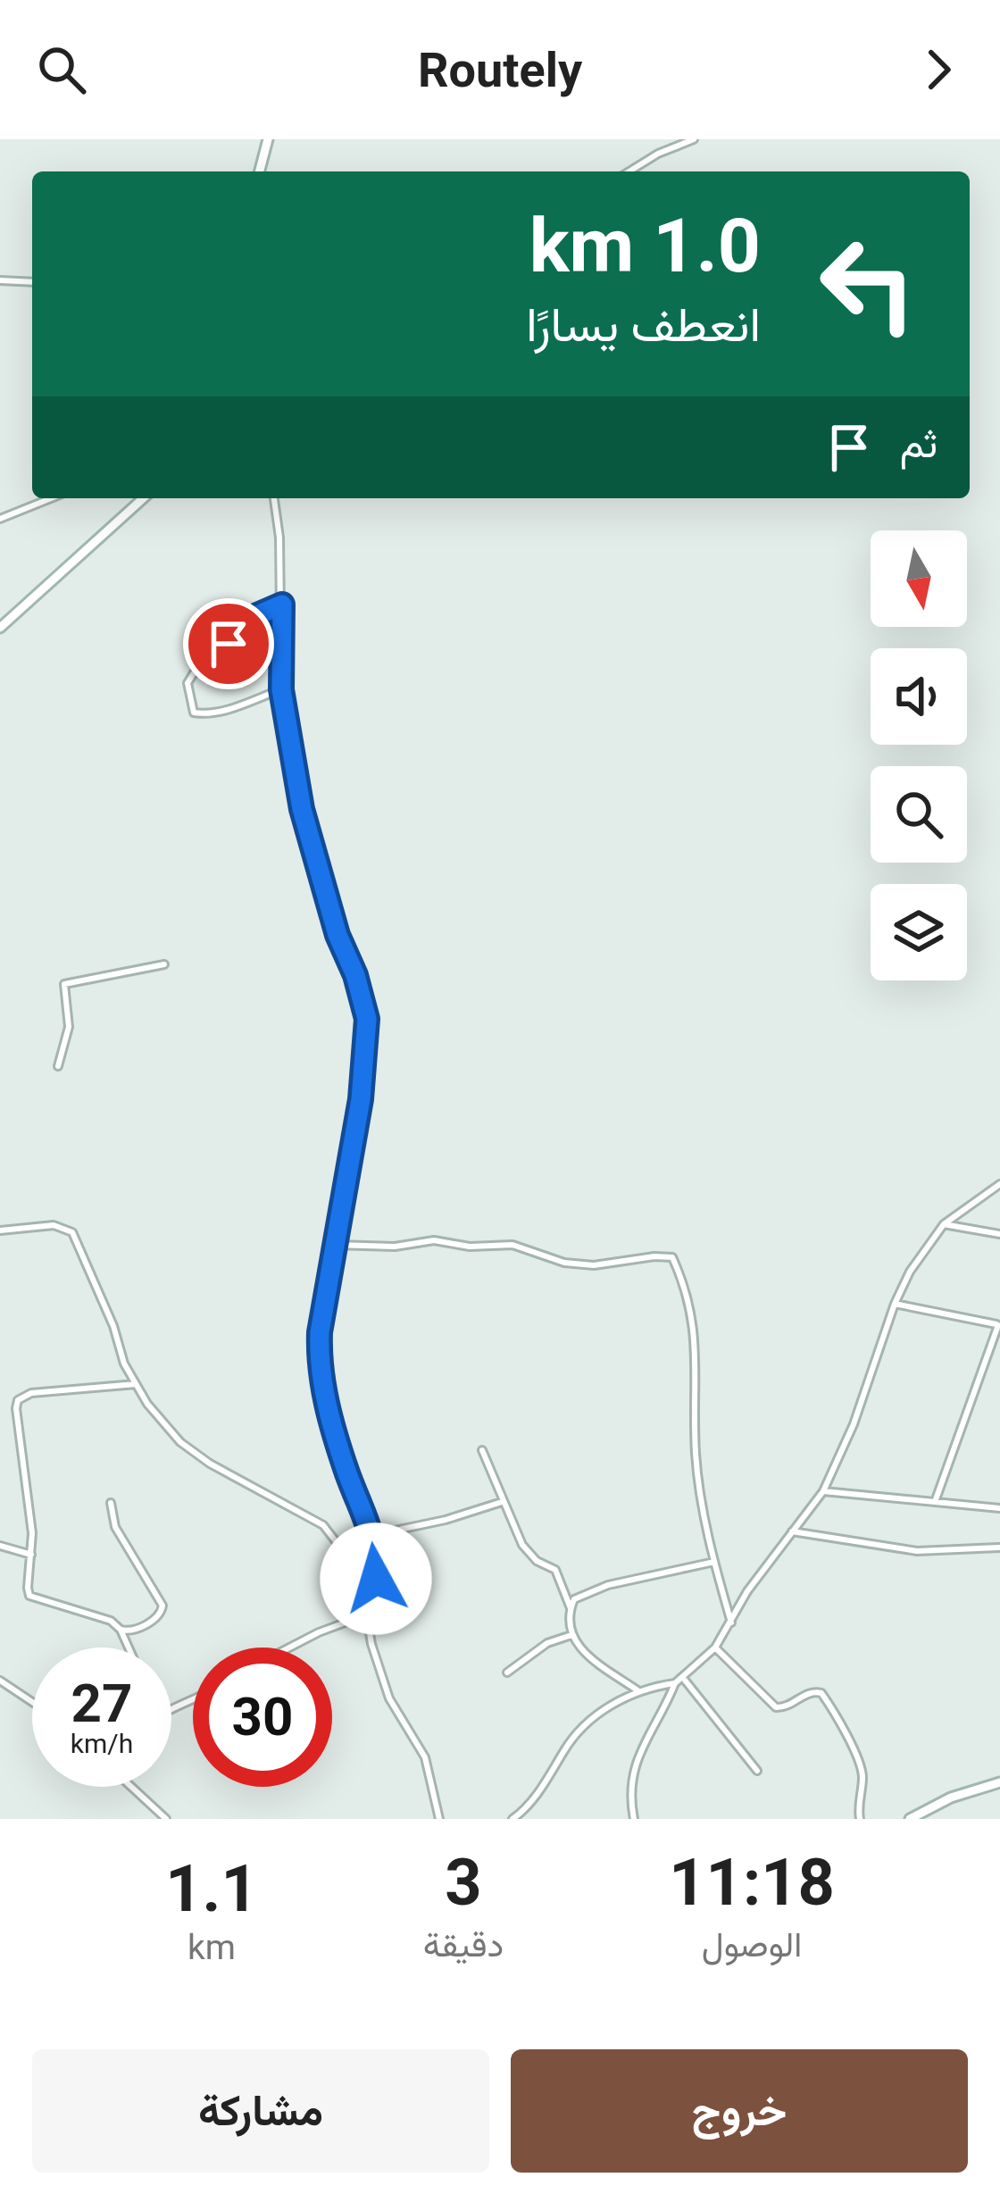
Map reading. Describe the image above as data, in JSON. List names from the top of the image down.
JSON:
{
  "north": "bottom",
  "page": {
    "header": "Routely",
    "turn": ["1.0 km", "انعطف يسارًا"],
    "then": "ثم",
    "speed": "27 km/h",
    "limit": "30",
    "eta": [
      "11:18",
      "الوصول",
      "3",
      "دقيقة",
      "1.1",
      "km"
    ],
    "buttons": ["خروج", "مشاركة"]
  }
}
